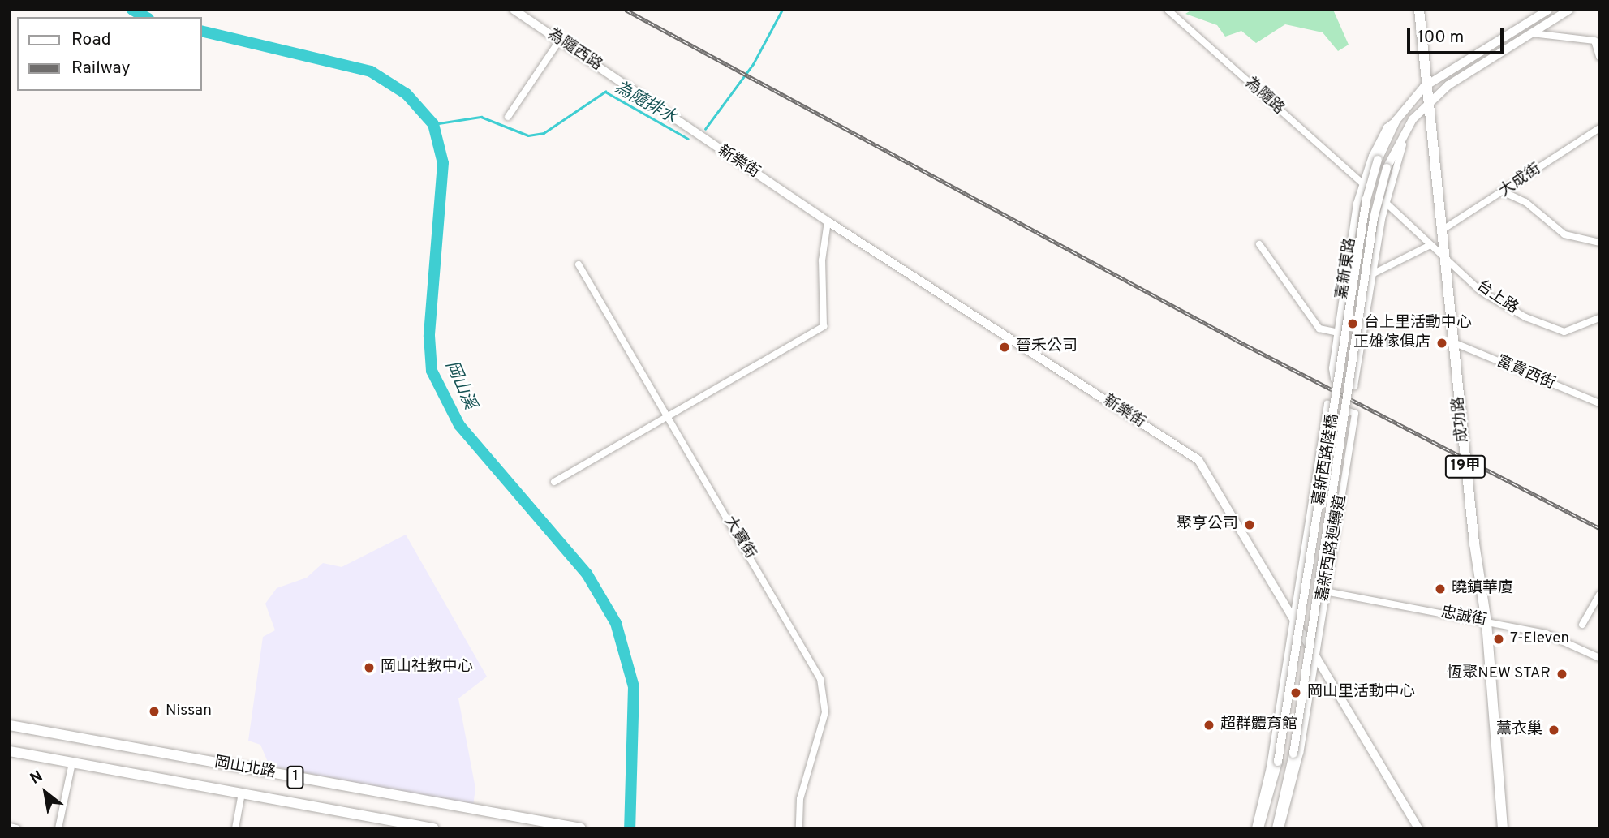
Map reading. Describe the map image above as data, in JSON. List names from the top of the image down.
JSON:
{
  "streets": {
    "main road": [
      "成功路",
      "19甲",
      "岡山北路",
      "1"
    ],
    "street": [
      "為隨西路",
      "為隨路",
      "新樂街",
      "大成街",
      "嘉新東路",
      "台上路",
      "富貴西街",
      "嘉新西路陸橋",
      "大寶街",
      "嘉新西路迴轉道",
      "忠誠街"
    ]
  },
  "crossings": [
    ["為隨西路", "新樂街"],
    ["為隨路", "嘉新東路"],
    ["新樂街", "嘉新西路迴轉道"],
    ["大成街", "成功路"],
    ["嘉新東路", "台上路"],
    ["嘉新東路", "成功路"],
    ["嘉新東路", "嘉新西路陸橋"],
    ["台上路", "成功路"],
    ["富貴西街", "成功路"],
    ["成功路", "忠誠街"],
    ["嘉新西路迴轉道", "忠誠街"]
  ],
  "water": ["為隨排水", "岡山溪"],
  "places": [
    "台上里活動中心",
    "正雄傢俱店",
    "晉禾公司",
    "聚亨公司",
    "曉鎮華廈",
    "7-Eleven",
    "岡山社教中心",
    "恆聚NEW STAR",
    "岡山里活動中心",
    "Nissan",
    "超群體育館",
    "薰衣巢"
  ],
  "legend": ["Road", "Railway"],
  "scale_bar": "100 m",
  "north": "top left"
}
